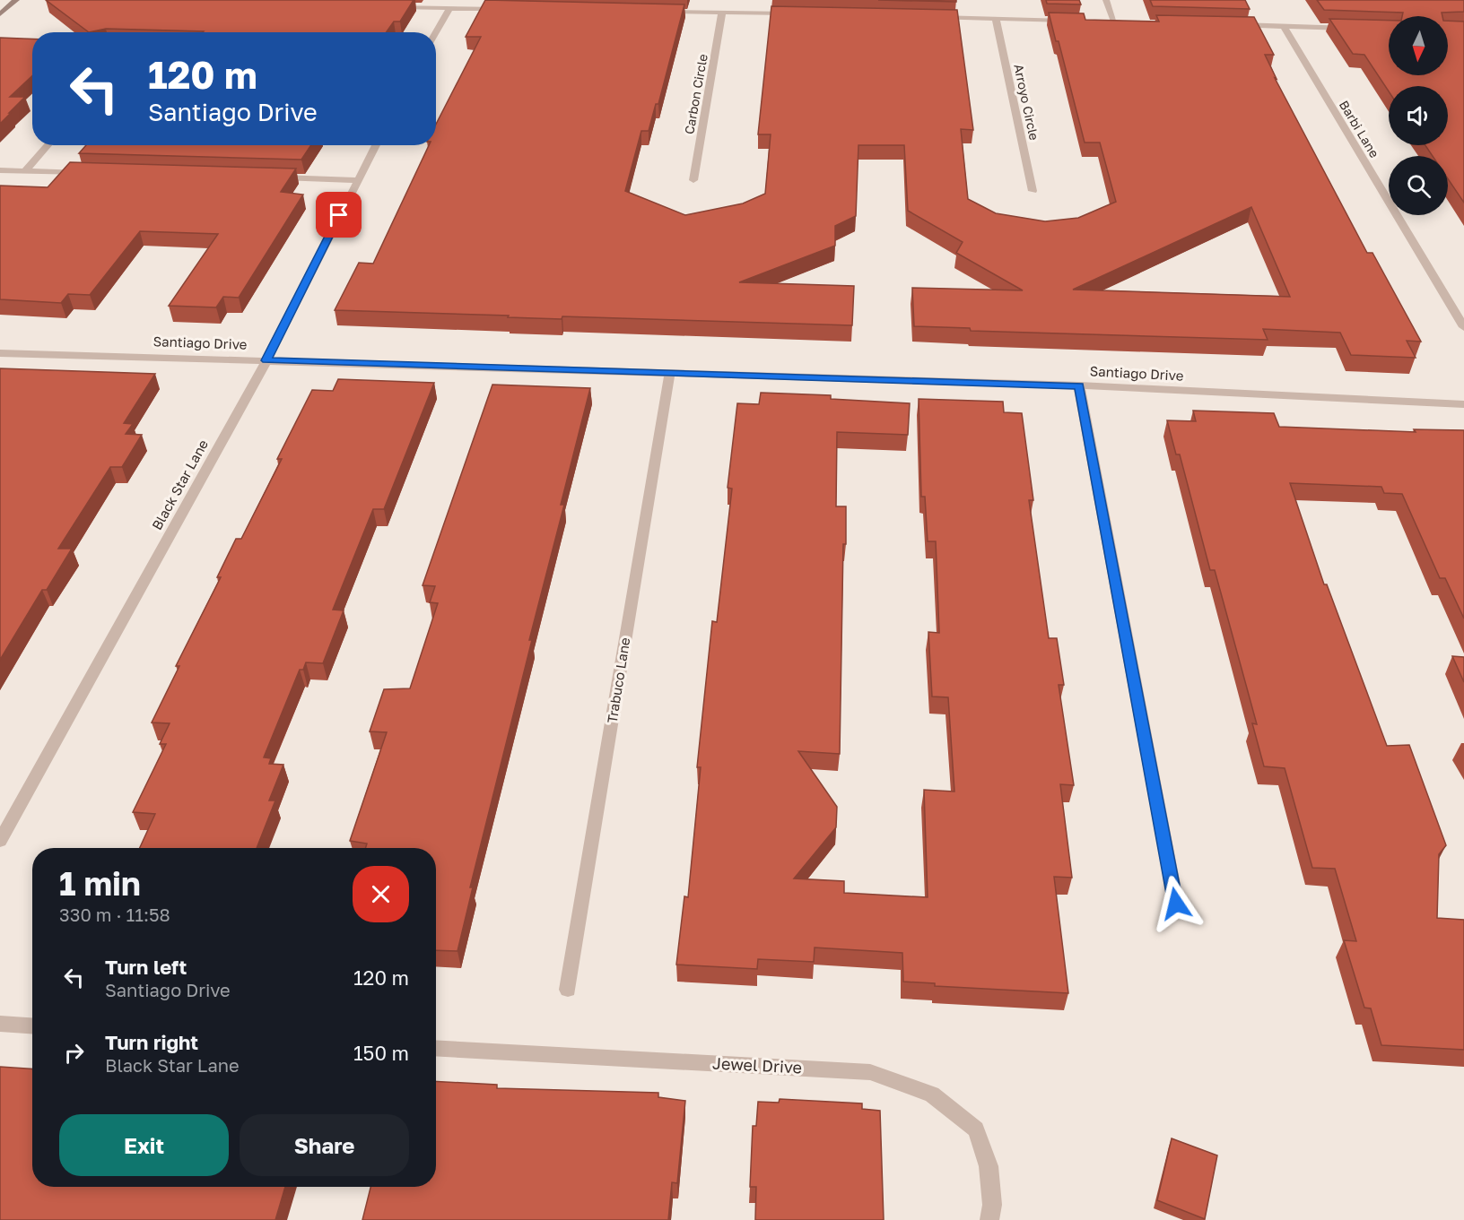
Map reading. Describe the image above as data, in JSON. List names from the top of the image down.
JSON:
{
  "streets": {
    "street": [
      "Carbon Circle",
      "Arroyo Circle",
      "Barbi Lane",
      "Santiago Drive",
      "Black Star Lane",
      "Trabuco Lane",
      "Jewel Drive"
    ]
  },
  "crossings": [
    ["Santiago Drive", "Black Star Lane"],
    ["Santiago Drive", "Trabuco Lane"]
  ],
  "north": "bottom",
  "page": {
    "turn": ["120 m", "Santiago Drive"],
    "heading": ["1 min", "330 m · 11:58"],
    "list": [
      {
        "name": "Turn left",
        "note": "Santiago Drive",
        "value": "120 m"
      },
      {
        "name": "Turn right",
        "note": "Black Star Lane",
        "value": "150 m"
      }
    ],
    "buttons": ["Exit", "Share"]
  }
}
